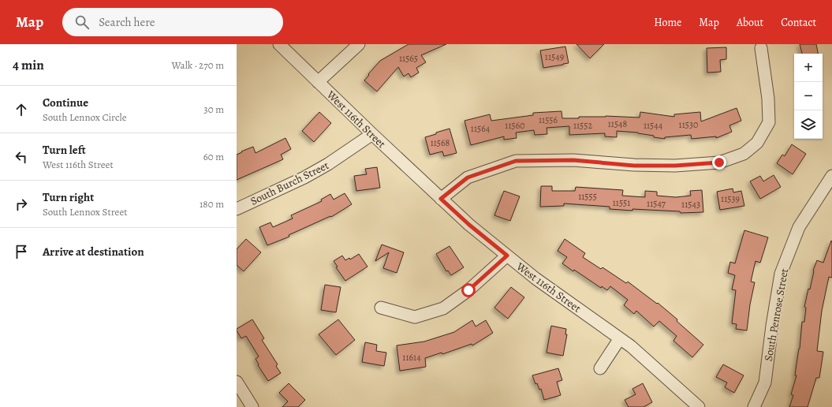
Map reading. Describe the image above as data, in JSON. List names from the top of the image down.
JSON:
{
  "streets": {
    "street": ["West 116th Street", "South Burch Street", "South Penrose Street"]
  },
  "crossings": [
    ["West 116th Street", "South Burch Street"]
  ],
  "house_numbers": [
    "11549",
    "11565",
    "11556",
    "11548",
    "11530",
    "11560",
    "11552",
    "11544",
    "11564",
    "11568",
    "11555",
    "11539",
    "11551",
    "11547",
    "11543",
    "11614"
  ],
  "page": {
    "header": "Map",
    "search": "Search here",
    "nav": [
      "Home",
      "Map",
      "About",
      "Contact"
    ],
    "heading": ["4 min", "Walk · 270 m"],
    "map_buttons": ["+", "−"],
    "list": [
      ["Continue", "South Lennox Circle", "30 m"],
      ["Turn left", "West 116th Street", "60 m"],
      ["Turn right", "South Lennox Street", "180 m"],
      "Arrive at destination"
    ]
  }
}
